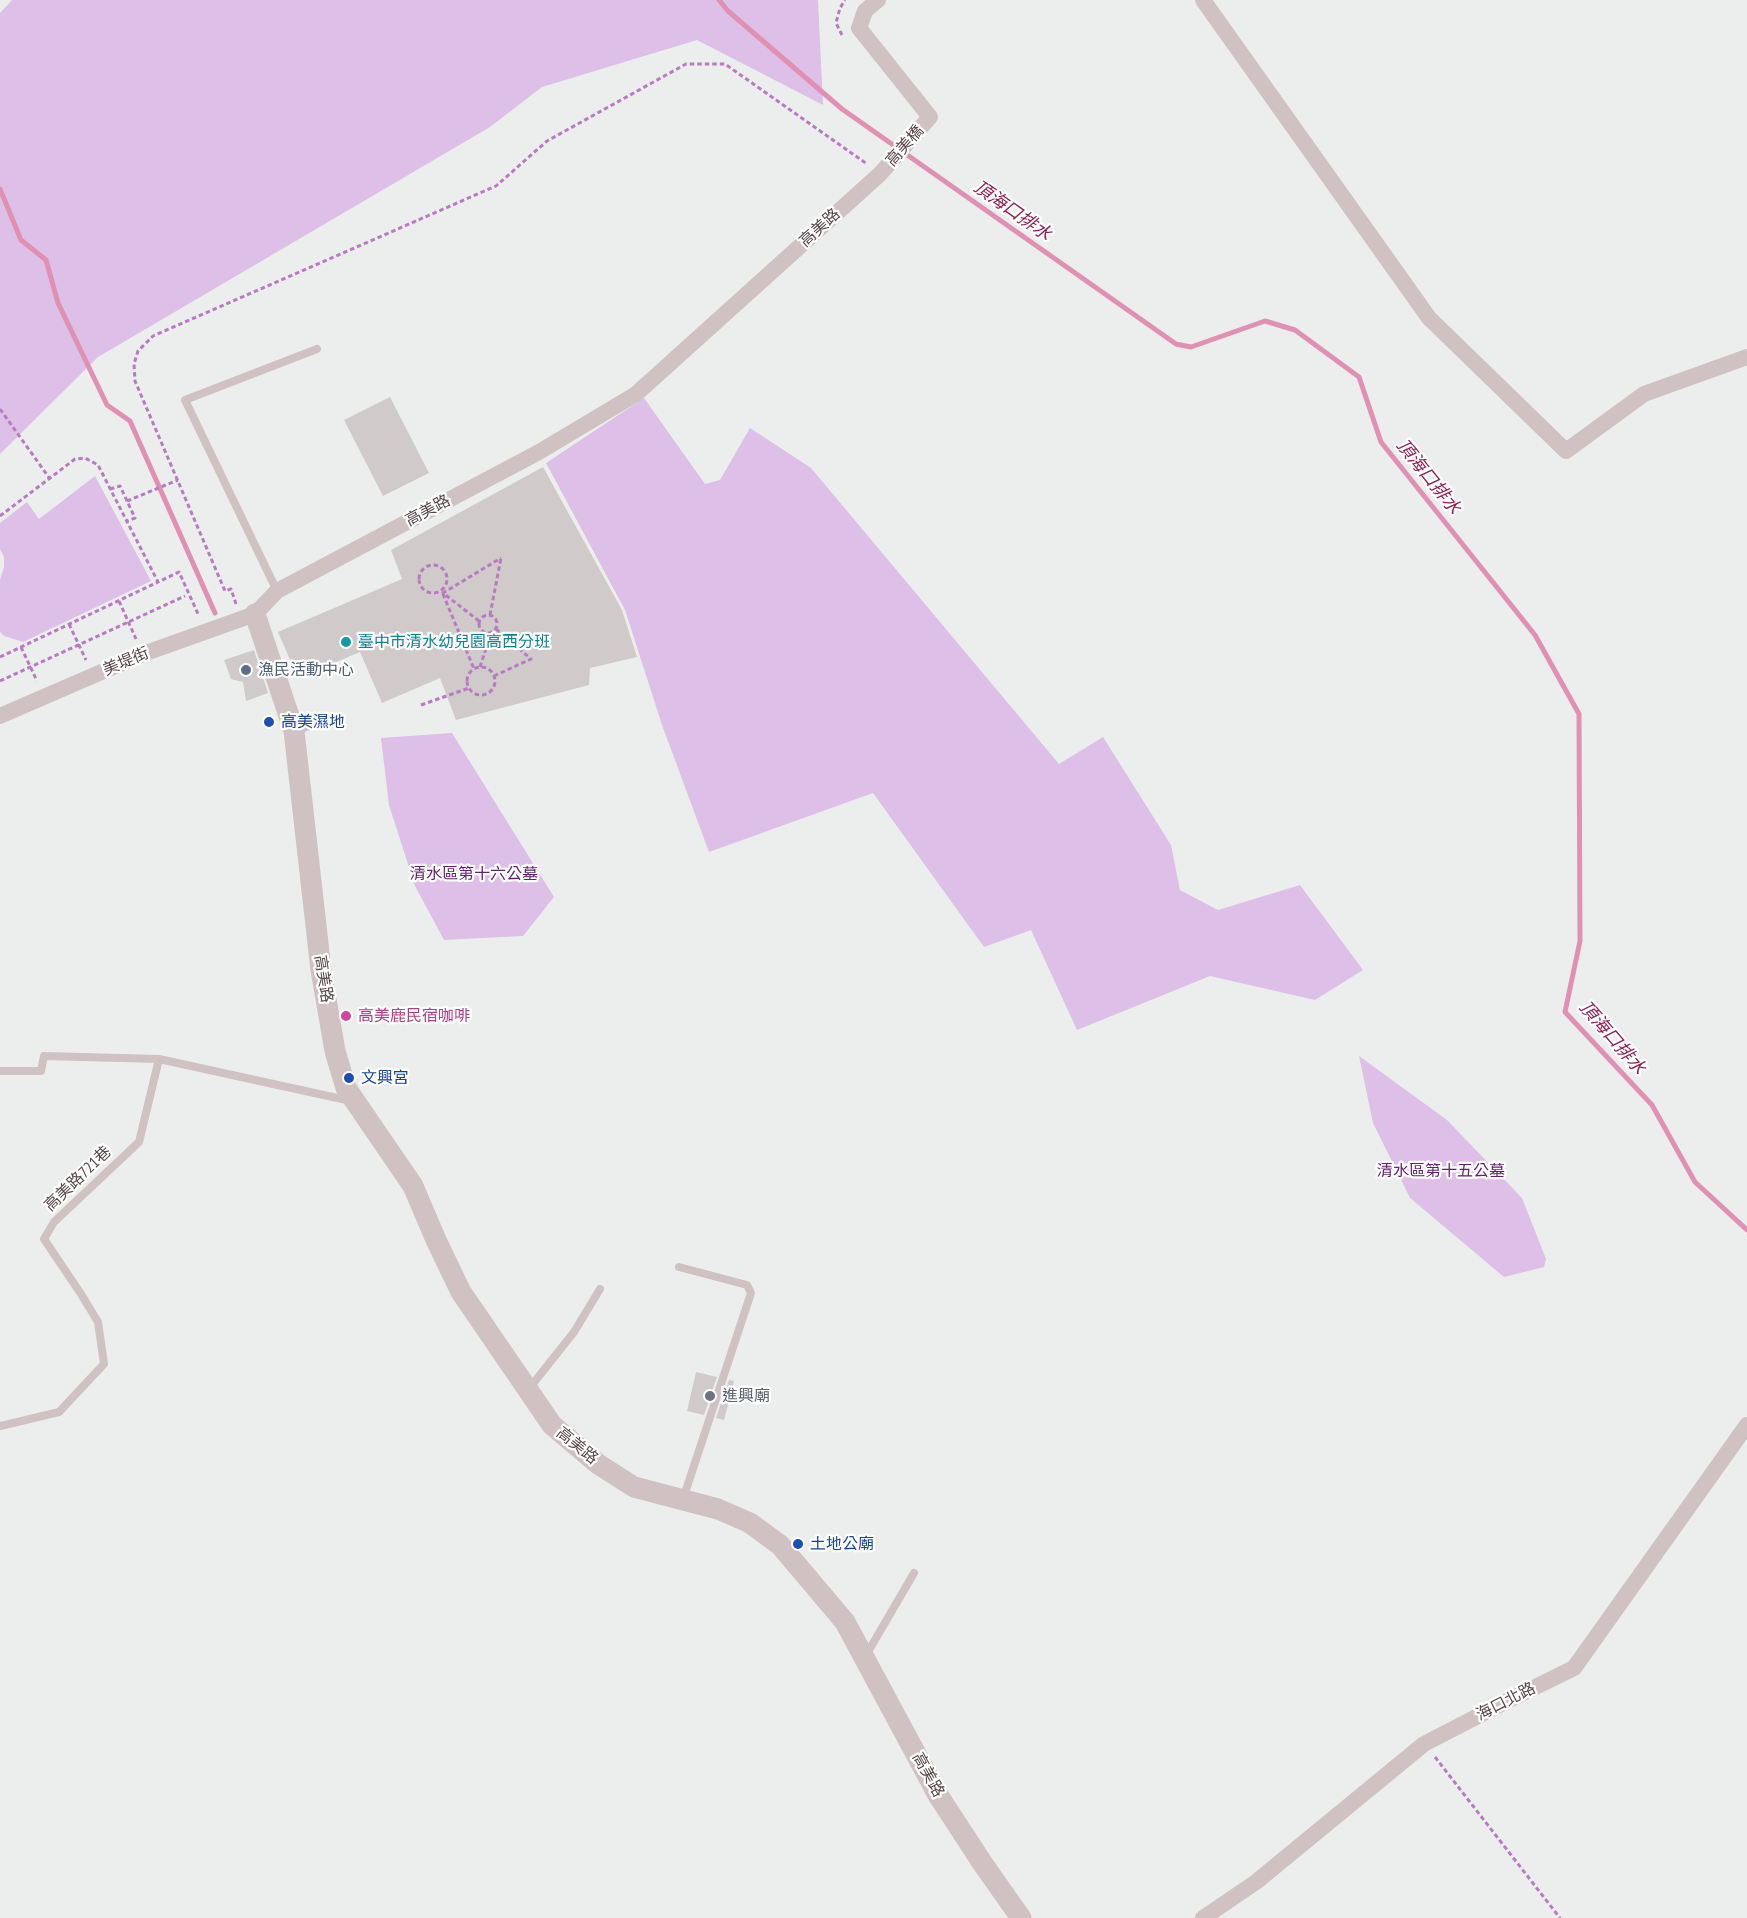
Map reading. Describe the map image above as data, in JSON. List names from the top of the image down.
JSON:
{
  "streets": {
    "street": [
      "高美橋",
      "高美路",
      "美堤街",
      "海口北路"
    ],
    "lane": ["高美路721巷"]
  },
  "crossings": [
    ["高美橋", "高美路"],
    ["高美路", "美堤街"]
  ],
  "water": ["頂海口排水"],
  "parks": ["清水區第十六公墓", "清水區第十五公墓"],
  "places": [
    "臺中市清水幼兒園高西分班",
    "漁民活動中心",
    "高美濕地",
    "高美鹿民宿咖啡",
    "文興宮",
    "進興廟",
    "土地公廟"
  ]
}
